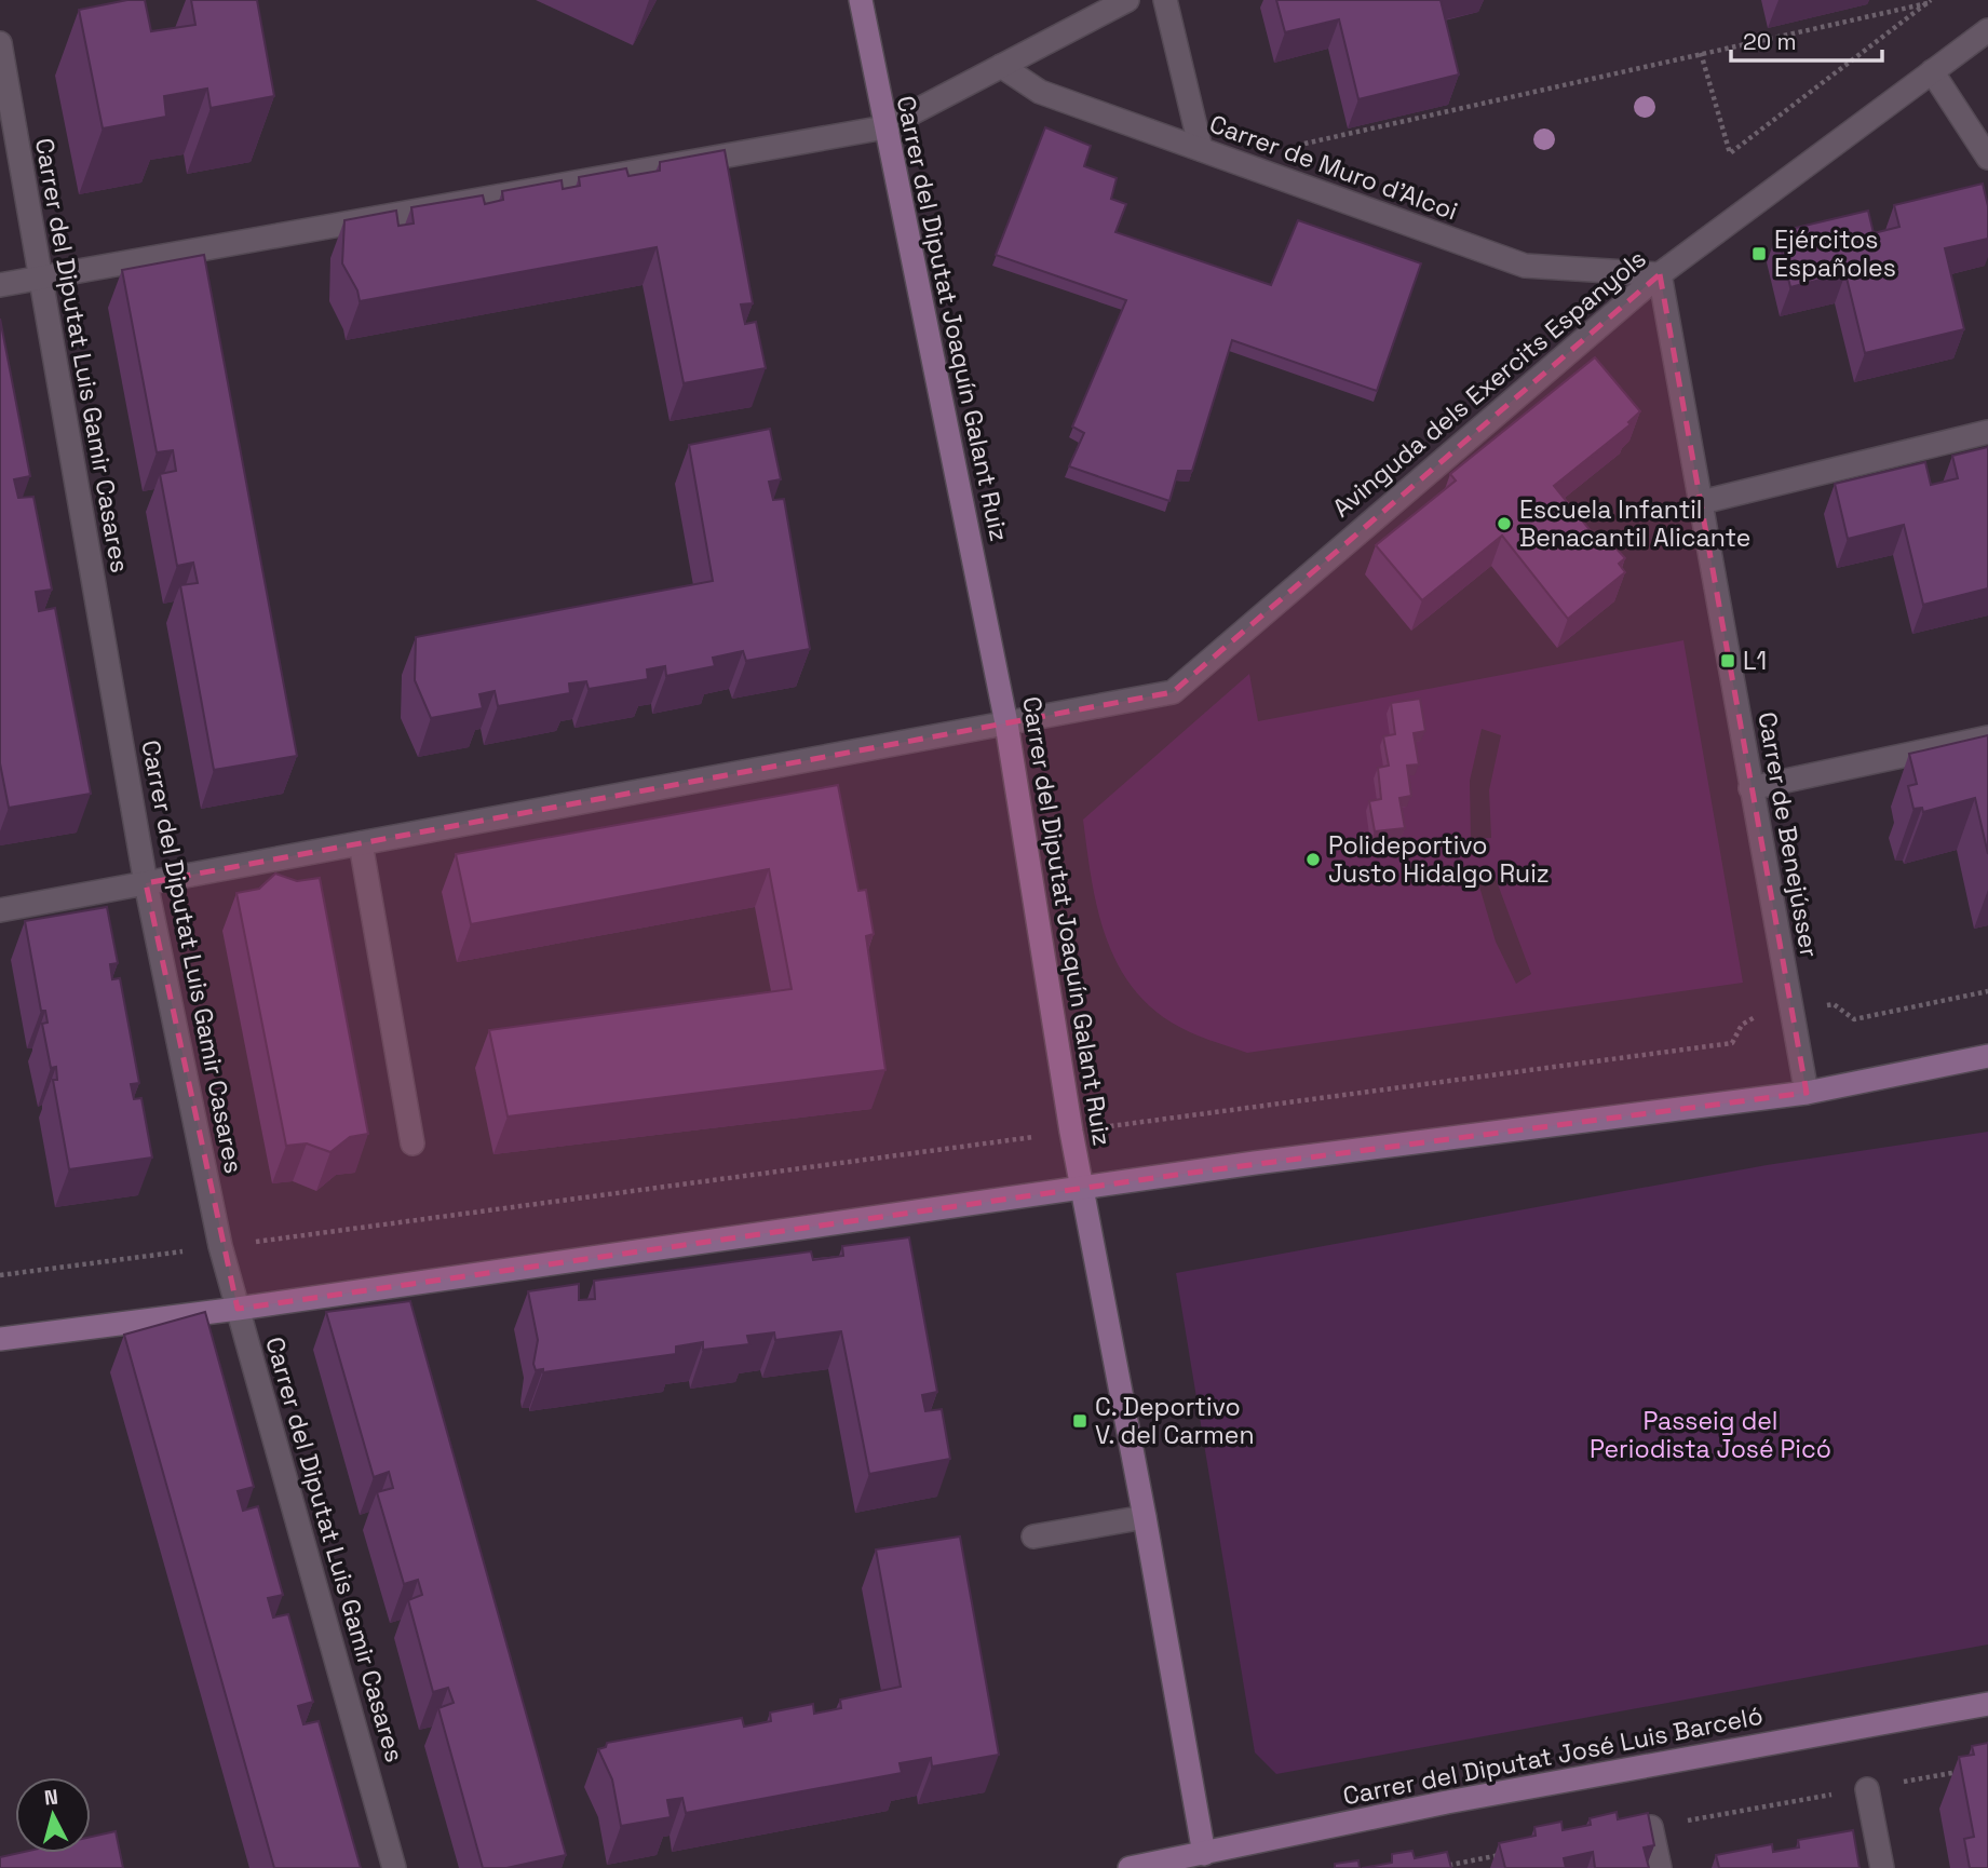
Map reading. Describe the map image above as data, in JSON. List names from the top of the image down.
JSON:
{
  "streets": {
    "main road": ["Carrer del Diputat Joaquín Galant Ruiz", "Carrer del Diputat José Luis Barceló"],
    "street": [
      "Carrer de Muro d'Alcoi",
      "Carrer del Diputat Luis Gamir Casares",
      "Avinguda dels Exercits Espanyols",
      "Carrer de Benejússer"
    ]
  },
  "crossings": [
    ["Carrer de Muro d'Alcoi", "Avinguda dels Exercits Espanyols"],
    ["Carrer de Muro d'Alcoi", "Carrer de Benejússer"],
    ["Carrer del Diputat Joaquín Galant Ruiz", "Avinguda dels Exercits Espanyols"],
    ["Carrer del Diputat Joaquín Galant Ruiz", "Carrer del Diputat José Luis Barceló"],
    ["Carrer del Diputat Luis Gamir Casares", "Avinguda dels Exercits Espanyols"],
    ["Avinguda dels Exercits Espanyols", "Carrer de Benejússer"]
  ],
  "parks": ["Passeig del Periodista José Picó"],
  "places": {
    "transit": ["Ejércitos Españoles", "L1", "C. Deportivo V. del Carmen"],
    "other": ["Escuela Infantil Benacantil Alicante", "Polideportivo Justo Hidalgo Ruiz"]
  },
  "scale_bar": "20 m",
  "north": "top"
}
